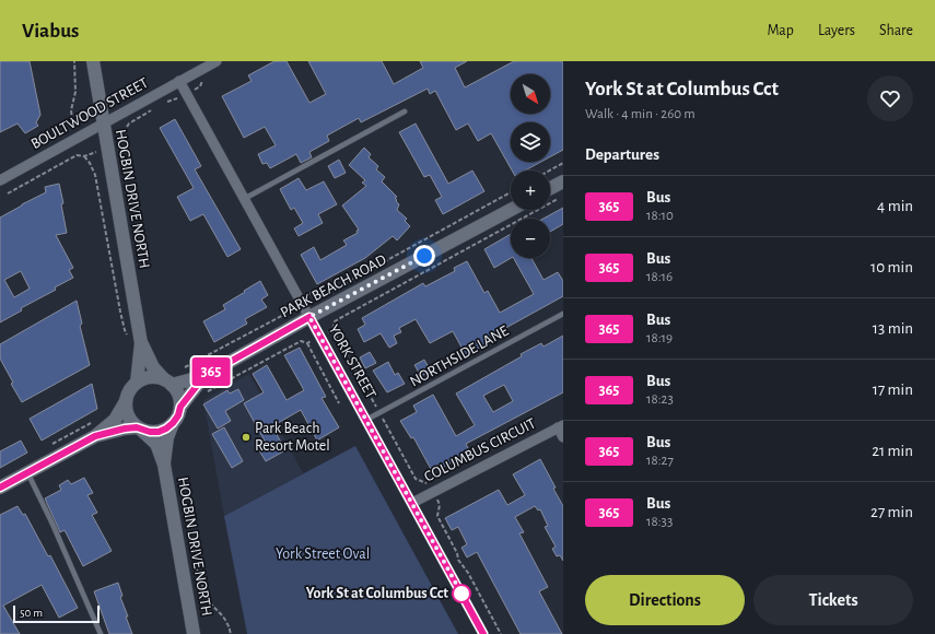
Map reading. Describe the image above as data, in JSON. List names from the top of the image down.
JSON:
{
  "streets": {
    "main road": ["HOGBIN DRIVE NORTH", "PARK BEACH ROAD"],
    "street": ["BOULTWOOD STREET", "YORK STREET", "COLUMBUS CIRCUIT"],
    "lane": ["NORTHSIDE LANE"]
  },
  "crossings": [
    ["BOULTWOOD STREET", "HOGBIN DRIVE NORTH"],
    ["BOULTWOOD STREET", "YORK STREET"],
    ["HOGBIN DRIVE NORTH", "PARK BEACH ROAD"],
    ["PARK BEACH ROAD", "YORK STREET"],
    ["NORTHSIDE LANE", "YORK STREET"],
    ["YORK STREET", "COLUMBUS CIRCUIT"]
  ],
  "parks": ["York Street Oval"],
  "places": ["Park Beach Resort Motel", "York St at Columbus Cct"],
  "lines": ["bus line 365"],
  "scale_bar": "50 m",
  "north": "bottom right",
  "page": {
    "header": "Viabus",
    "nav": ["Map", "Layers", "Share"],
    "on_map": "365",
    "heading": [
      ["York St at Columbus Cct", "Walk · 4 min · 260 m"],
      "Departures"
    ],
    "map_buttons": ["+", "−"],
    "list": [
      {
        "mark": "365",
        "name": "Bus",
        "note": "18:10",
        "value": "4 min"
      },
      {
        "mark": "365",
        "name": "Bus",
        "note": "18:16",
        "value": "10 min"
      },
      {
        "mark": "365",
        "name": "Bus",
        "note": "18:19",
        "value": "13 min"
      },
      {
        "mark": "365",
        "name": "Bus",
        "note": "18:23",
        "value": "17 min"
      },
      {
        "mark": "365",
        "name": "Bus",
        "note": "18:27",
        "value": "21 min"
      },
      {
        "mark": "365",
        "name": "Bus",
        "note": "18:33",
        "value": "27 min"
      }
    ],
    "buttons": ["Directions", "Tickets"],
    "scale": "50 m"
  }
}
